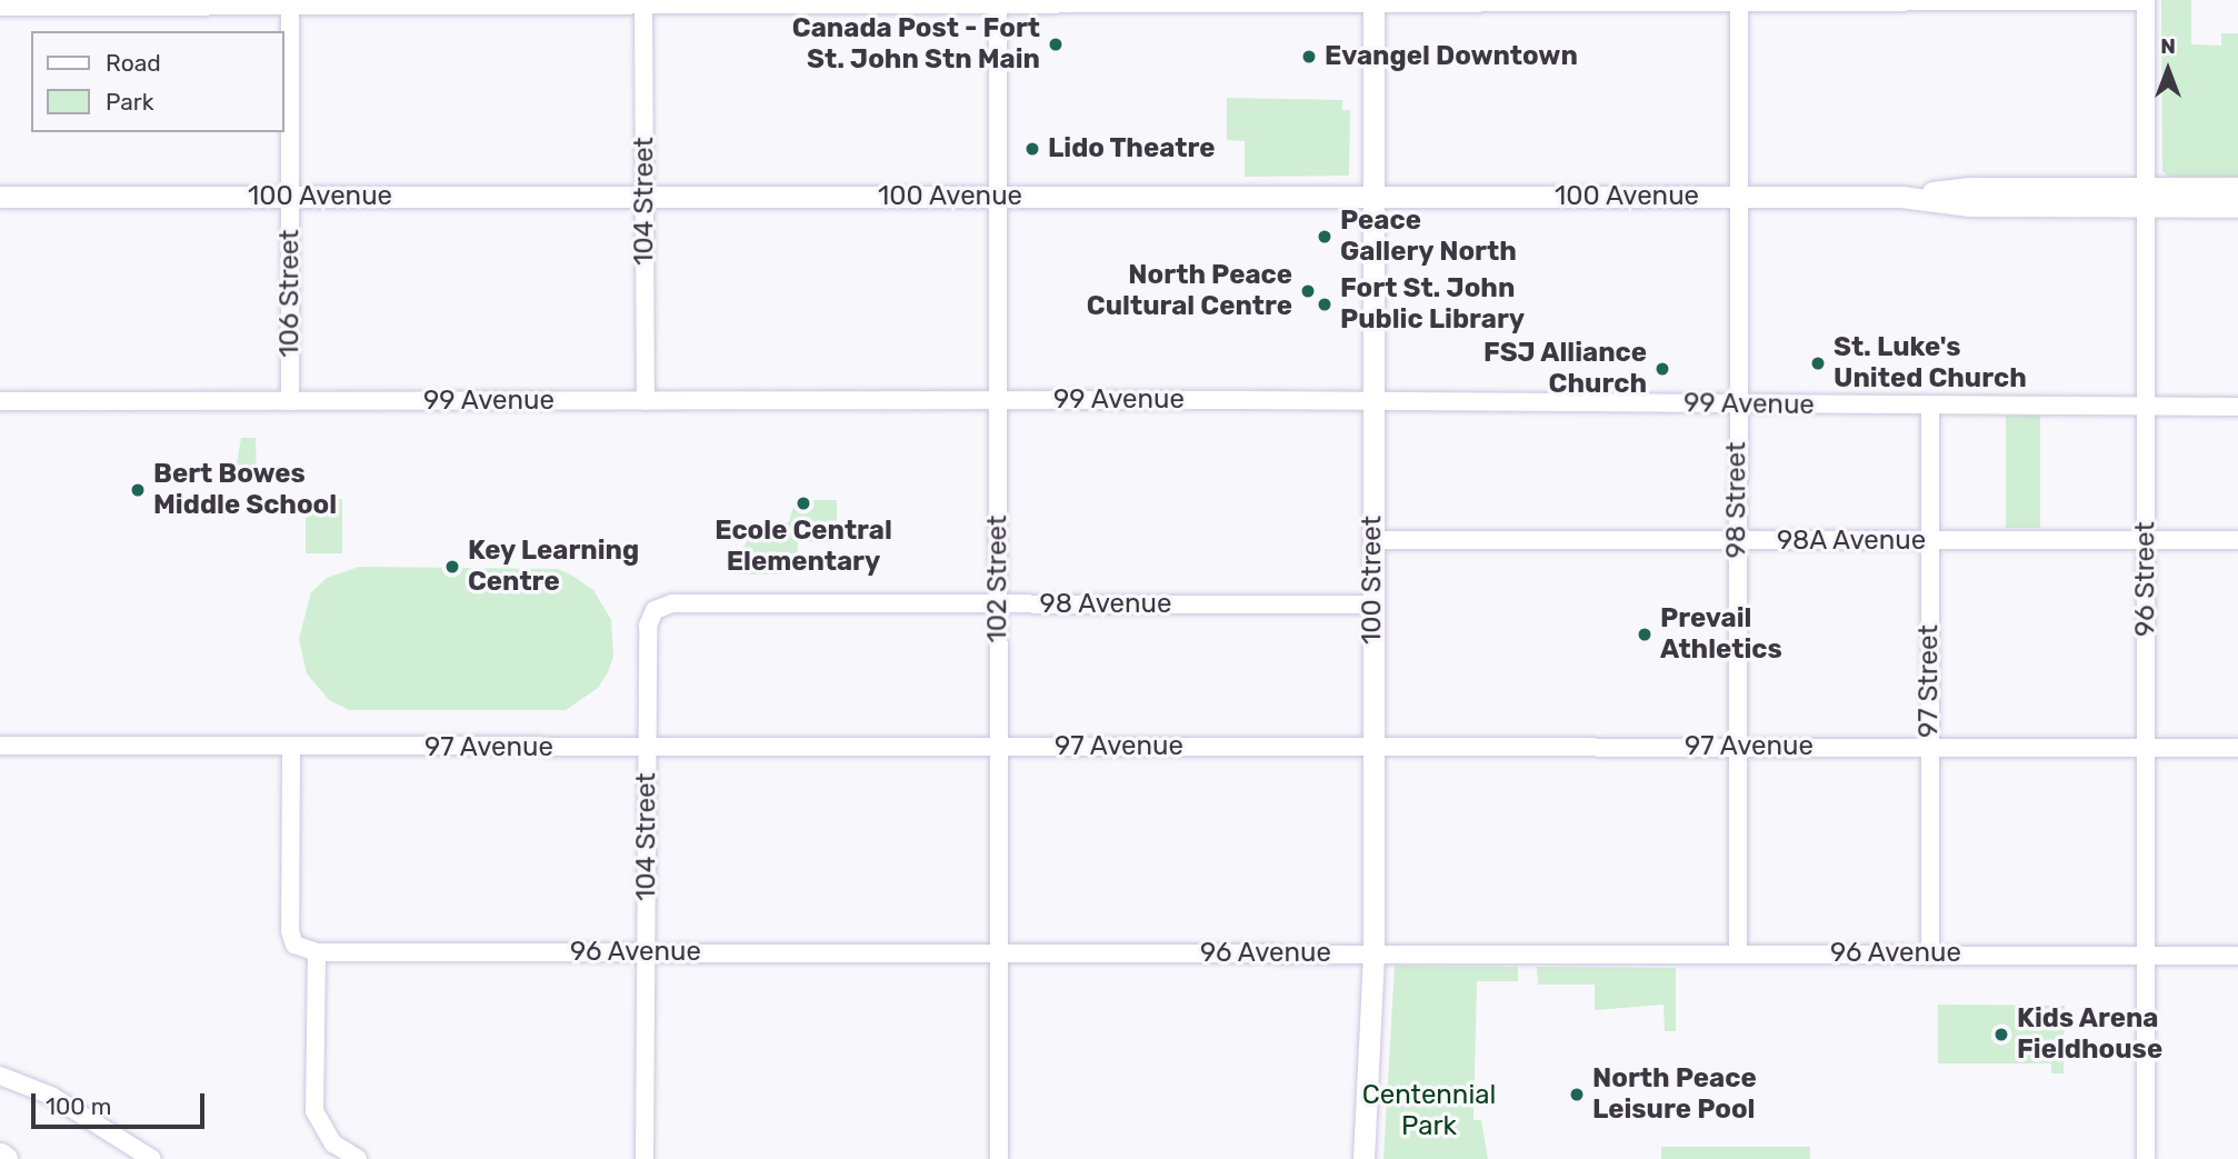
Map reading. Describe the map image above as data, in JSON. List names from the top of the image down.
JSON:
{
  "streets": {
    "main road": ["100 Avenue", "100 Street"],
    "street": [
      "104 Street",
      "106 Street",
      "99 Avenue",
      "98 Street",
      "98A Avenue",
      "102 Street",
      "96 Street",
      "98 Avenue",
      "97 Street",
      "97 Avenue",
      "96 Avenue"
    ]
  },
  "crossings": [
    ["100 Avenue", "104 Street"],
    ["100 Avenue", "106 Street"],
    ["100 Avenue", "98 Street"],
    ["100 Avenue", "102 Street"],
    ["100 Avenue", "96 Street"],
    ["100 Avenue", "100 Street"],
    ["104 Street", "99 Avenue"],
    ["104 Street", "98 Avenue"],
    ["104 Street", "97 Avenue"],
    ["104 Street", "96 Avenue"],
    ["106 Street", "99 Avenue"],
    ["99 Avenue", "98 Street"],
    ["99 Avenue", "102 Street"],
    ["99 Avenue", "96 Street"],
    ["99 Avenue", "100 Street"],
    ["99 Avenue", "97 Street"],
    ["98 Street", "98A Avenue"],
    ["98 Street", "97 Avenue"],
    ["98 Street", "96 Avenue"],
    ["98A Avenue", "96 Street"],
    ["98A Avenue", "100 Street"],
    ["98A Avenue", "97 Street"],
    ["102 Street", "98 Avenue"],
    ["102 Street", "97 Avenue"],
    ["102 Street", "96 Avenue"],
    ["96 Street", "97 Avenue"],
    ["96 Street", "96 Avenue"],
    ["100 Street", "98 Avenue"],
    ["100 Street", "97 Avenue"],
    ["100 Street", "96 Avenue"],
    ["97 Street", "97 Avenue"],
    ["97 Street", "96 Avenue"],
    ["97 Avenue", "96 Avenue"]
  ],
  "parks": ["Centennial Park"],
  "places": [
    "Canada Post - Fort St. John Stn Main",
    "Evangel Downtown",
    "Lido Theatre",
    "Peace Gallery North",
    "North Peace Cultural Centre",
    "Fort St. John Public Library",
    "St. Luke's United Church",
    "FSJ Alliance Church",
    "Bert Bowes Middle School",
    "Ecole Central Elementary",
    "Key Learning Centre",
    "Prevail Athletics",
    "Kids Arena Fieldhouse",
    "North Peace Leisure Pool"
  ],
  "legend": ["Road", "Park"],
  "scale_bar": "100 m",
  "north": "top"
}
